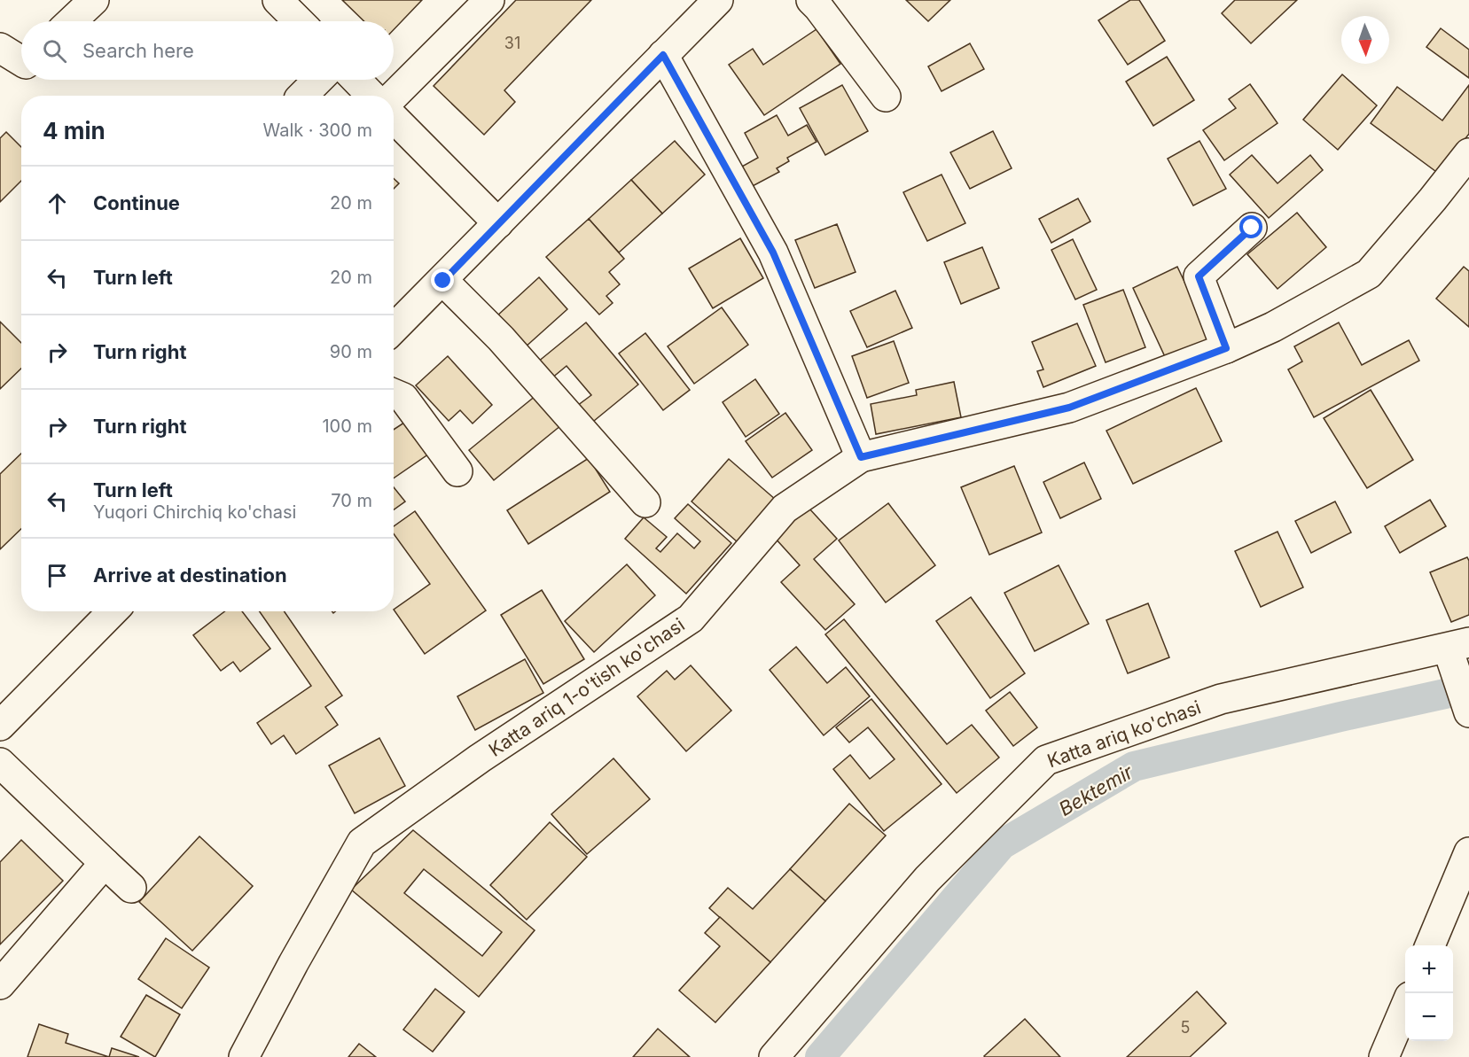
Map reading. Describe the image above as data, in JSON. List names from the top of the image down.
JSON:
{
  "streets": {
    "street": ["Katta ariq 1-o'tish ko'chasi", "Katta ariq ko'chasi"]
  },
  "water": ["Bektemir"],
  "house_numbers": ["31", "5"],
  "north": "bottom",
  "page": {
    "search": "Search here",
    "heading": ["4 min", "Walk · 300 m"],
    "list": [
      ["Continue", "20 m"],
      ["Turn left", "20 m"],
      ["Turn right", "90 m"],
      ["Turn right", "100 m"],
      ["Turn left", "Yuqori Chirchiq ko'chasi", "70 m"],
      "Arrive at destination"
    ],
    "map_buttons": ["+", "−"]
  }
}
